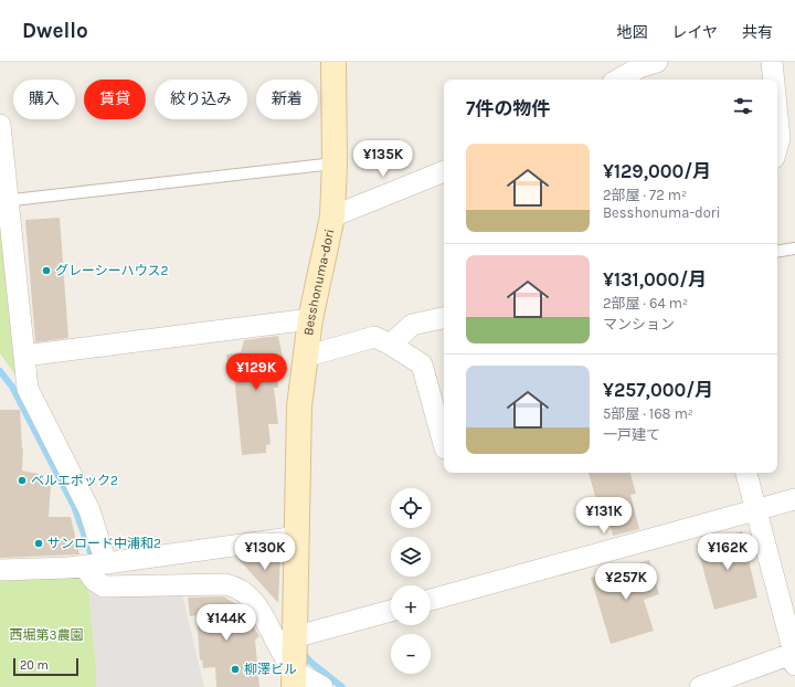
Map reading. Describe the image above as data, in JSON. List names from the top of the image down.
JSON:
{
  "streets": {
    "street": ["Besshonuma-dori"]
  },
  "parks": ["西堀第3農園"],
  "places": [
    "グレーシーハウス2",
    "ベルエポック2",
    "サンロード中浦和2",
    "柳澤ビル"
  ],
  "scale_bar": "20 m",
  "page": {
    "header": "Dwello",
    "nav": ["地図", "レイヤ", "共有"],
    "chip": [
      "購入",
      "賃貸",
      "絞り込み",
      "新着"
    ],
    "heading": "7件の物件",
    "list": [
      {
        "name": "¥129,000/月",
        "note": "2部屋 · 72 m² · Besshonuma-dori"
      },
      {
        "name": "¥131,000/月",
        "note": "2部屋 · 64 m² · マンション"
      },
      {
        "name": "¥257,000/月",
        "note": "5部屋 · 168 m² · 一戸建て"
      }
    ],
    "price": [
      "¥135K",
      "¥129K",
      "¥131K",
      "¥130K",
      "¥162K",
      "¥257K",
      "¥144K"
    ],
    "map_buttons": ["+", "−"],
    "scale": "20 m"
  }
}
